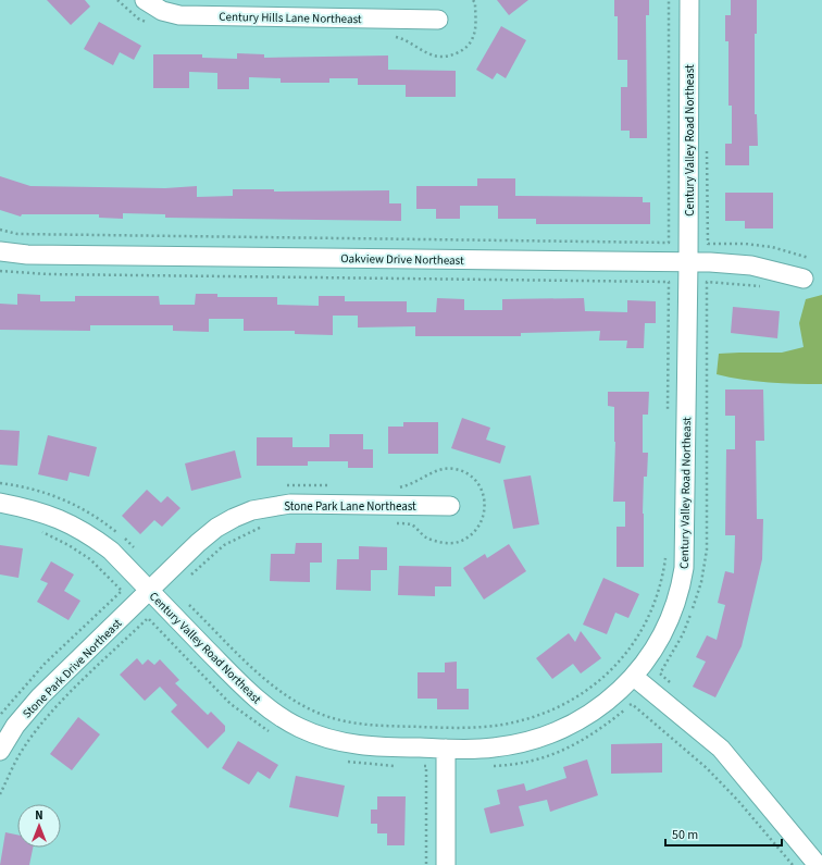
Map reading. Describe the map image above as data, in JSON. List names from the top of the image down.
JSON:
{
  "streets": {
    "street": [
      "Century Hills Lane Northeast",
      "Century Valley Road Northeast",
      "Oakview Drive Northeast",
      "Stone Park Lane Northeast",
      "Stone Park Drive Northeast"
    ]
  },
  "crossings": [
    ["Century Valley Road Northeast", "Oakview Drive Northeast"],
    ["Century Valley Road Northeast", "Stone Park Lane Northeast"],
    ["Century Valley Road Northeast", "Stone Park Drive Northeast"],
    ["Stone Park Lane Northeast", "Stone Park Drive Northeast"]
  ],
  "scale_bar": "50 m",
  "north": "top"
}
